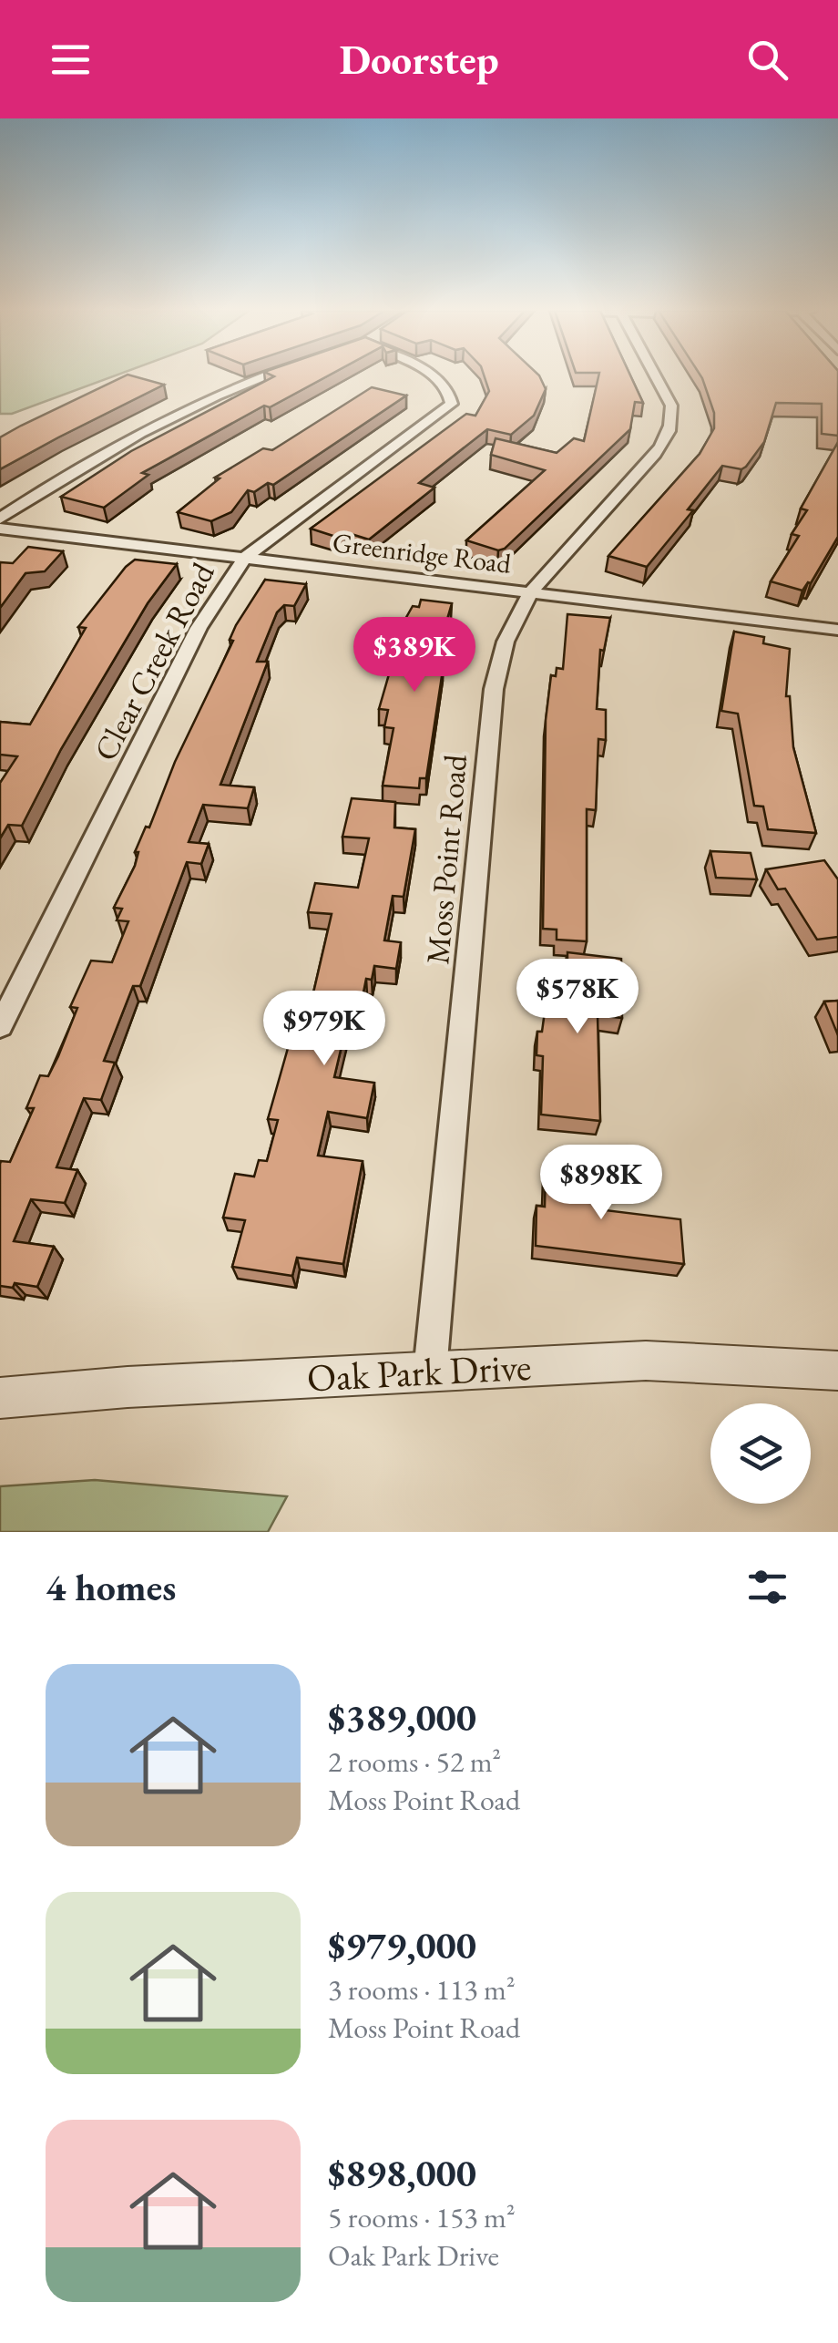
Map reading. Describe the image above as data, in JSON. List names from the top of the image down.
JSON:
{
  "streets": {
    "street": [
      "Greenridge Road",
      "Clear Creek Road",
      "Moss Point Road",
      "Oak Park Drive"
    ]
  },
  "crossings": [
    ["Greenridge Road", "Clear Creek Road"],
    ["Greenridge Road", "Moss Point Road"],
    ["Moss Point Road", "Oak Park Drive"]
  ],
  "page": {
    "header": "Doorstep",
    "price": [
      "$389K",
      "$578K",
      "$979K",
      "$898K"
    ],
    "heading": "4 homes",
    "list": [
      {
        "name": "$389,000",
        "note": "2 rooms · 52 m² · Moss Point Road"
      },
      {
        "name": "$979,000",
        "note": "3 rooms · 113 m² · Moss Point Road"
      },
      {
        "name": "$898,000",
        "note": "5 rooms · 153 m² · Oak Park Drive"
      }
    ]
  }
}
